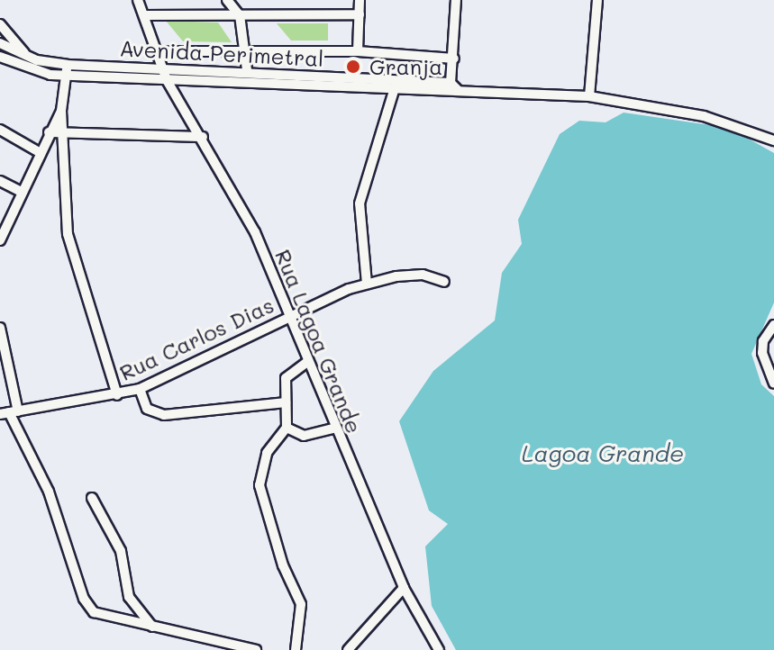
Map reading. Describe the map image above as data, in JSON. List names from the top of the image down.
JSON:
{
  "streets": {
    "street": ["Avenida Perimetral", "Rua Carlos Dias", "Rua Lagoa Grande"]
  },
  "crossings": [
    ["Avenida Perimetral", "Rua Lagoa Grande"],
    ["Rua Carlos Dias", "Rua Lagoa Grande"]
  ],
  "water": ["Lagoa Grande"],
  "places": ["Granja"]
}
